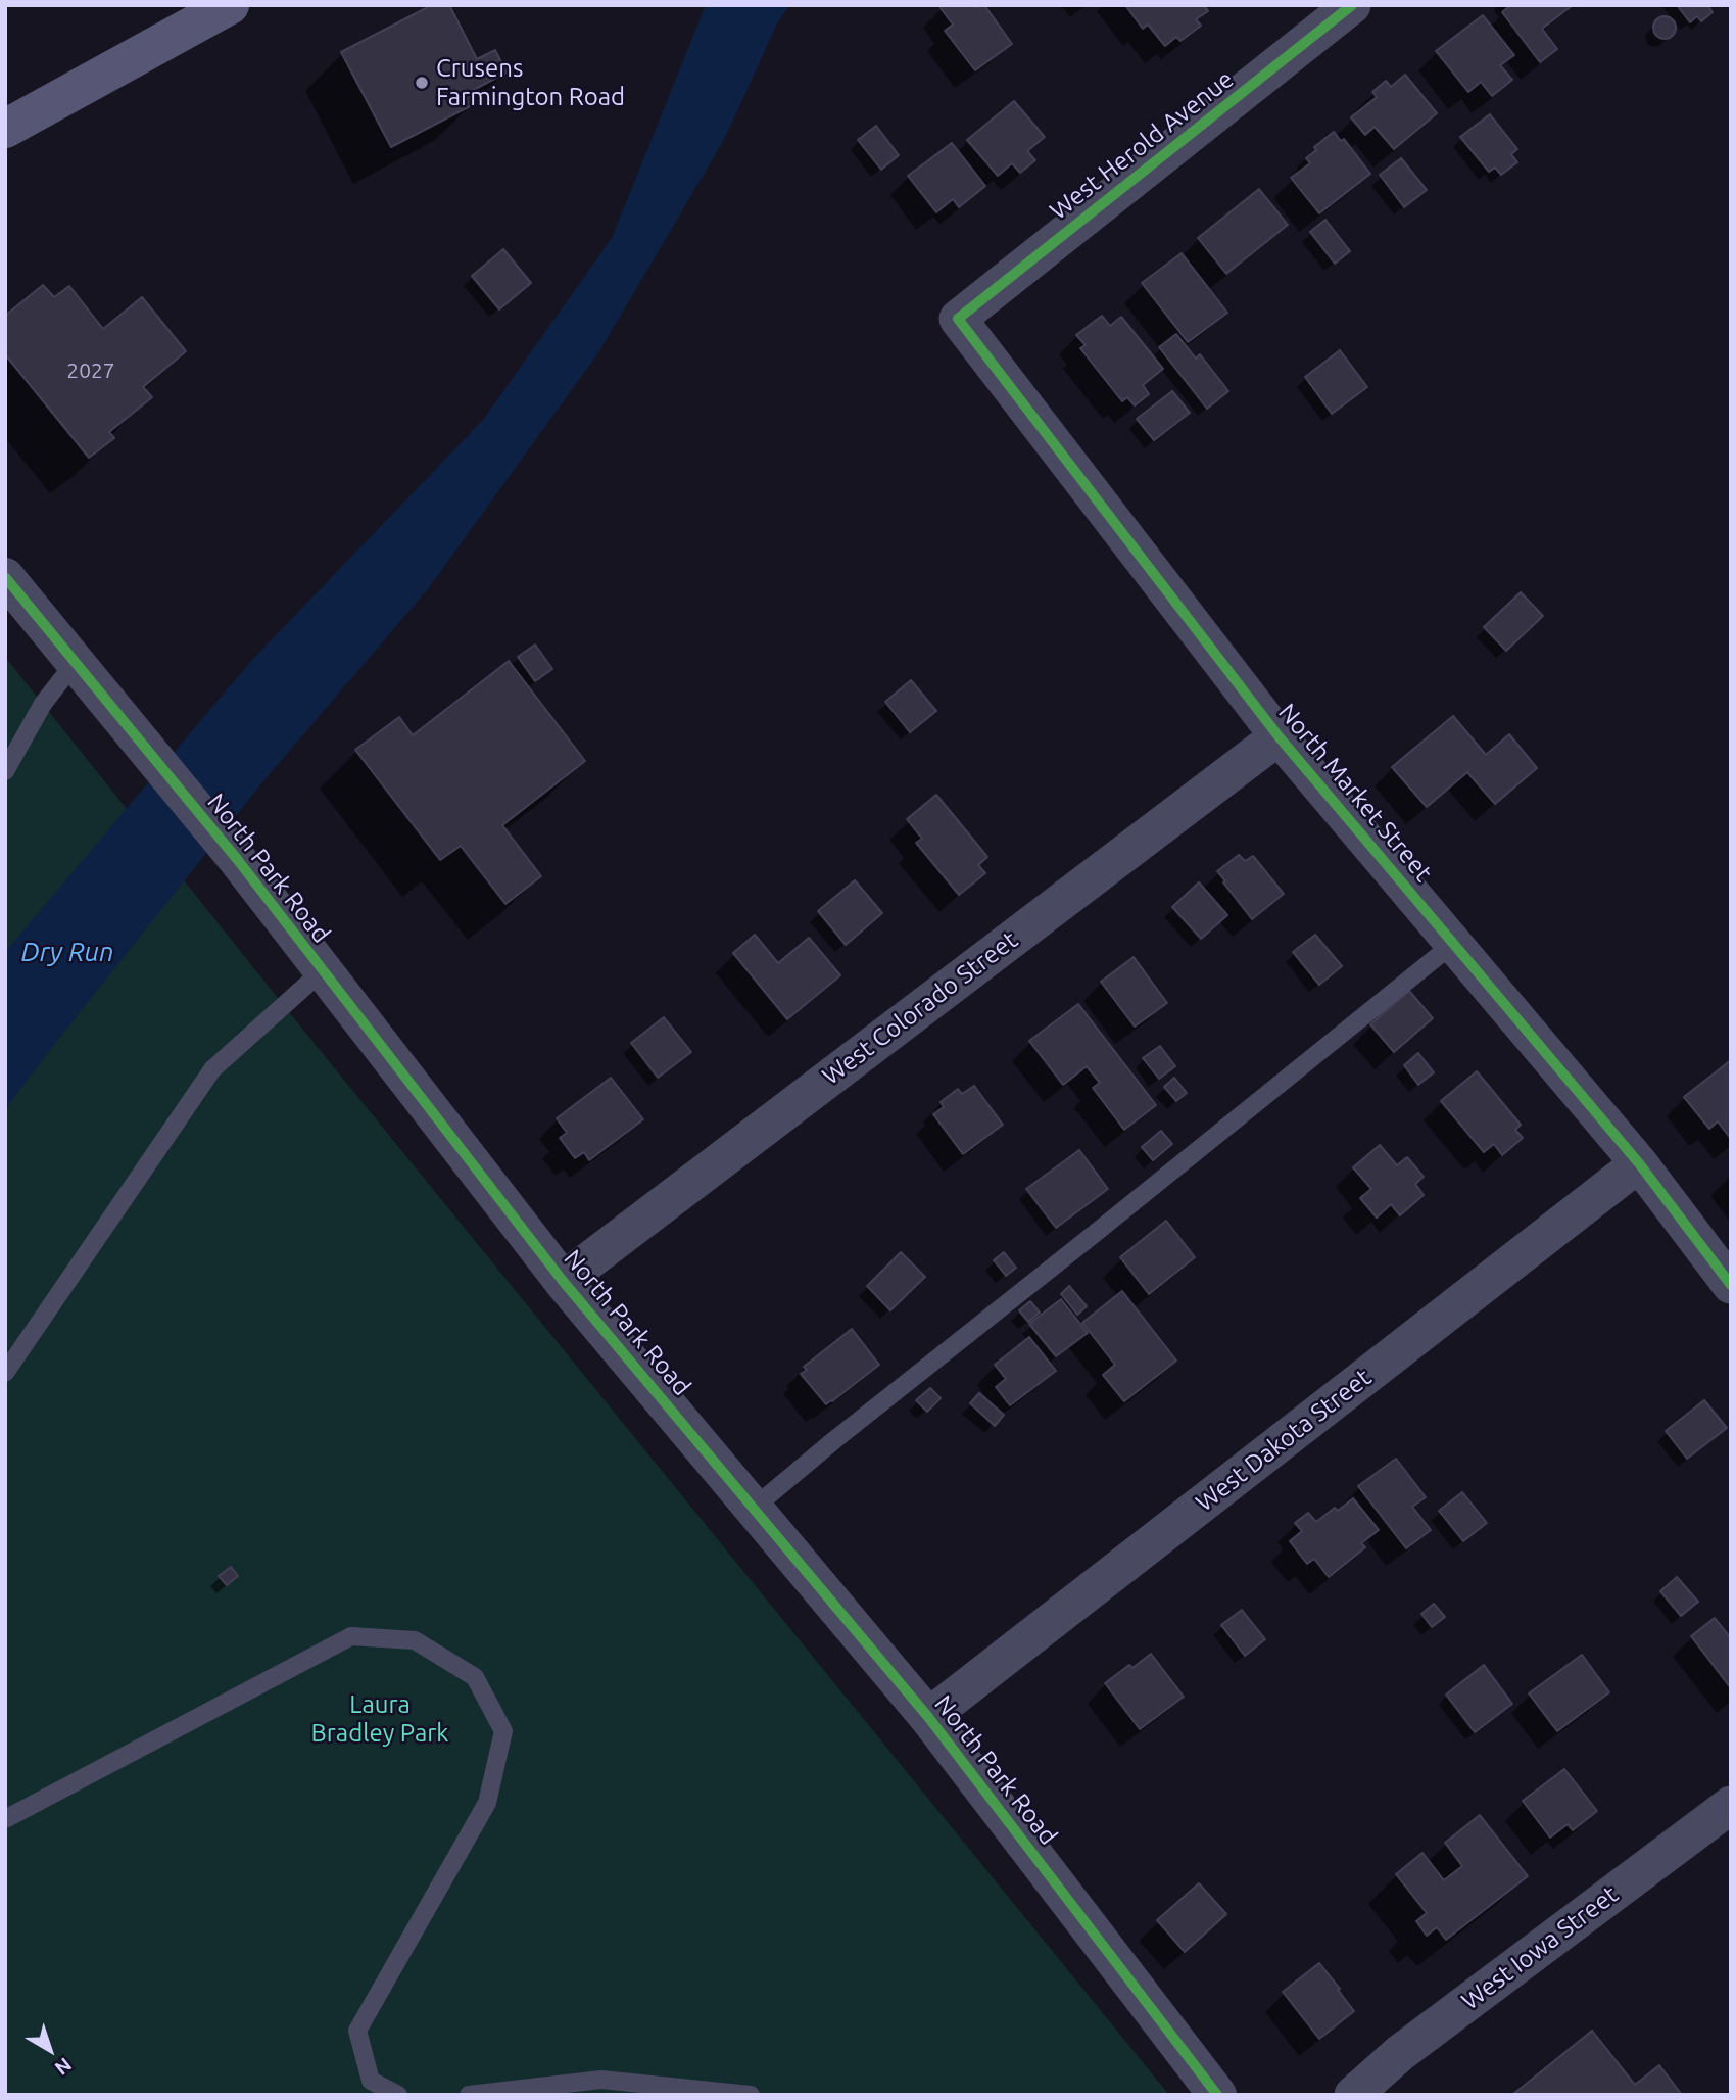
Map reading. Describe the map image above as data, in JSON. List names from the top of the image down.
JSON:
{
  "streets": {
    "street": [
      "West Herold Avenue",
      "North Market Street",
      "North Park Road",
      "West Colorado Street",
      "West Dakota Street",
      "West Iowa Street"
    ]
  },
  "crossings": [
    ["West Herold Avenue", "North Market Street"],
    ["North Market Street", "West Colorado Street"],
    ["North Market Street", "West Dakota Street"],
    ["North Park Road", "West Colorado Street"],
    ["North Park Road", "West Dakota Street"]
  ],
  "water": ["Dry Run"],
  "parks": ["Laura Bradley Park"],
  "places": ["Crusens Farmington Road"],
  "house_numbers": ["2027"],
  "north": "bottom right"
}
